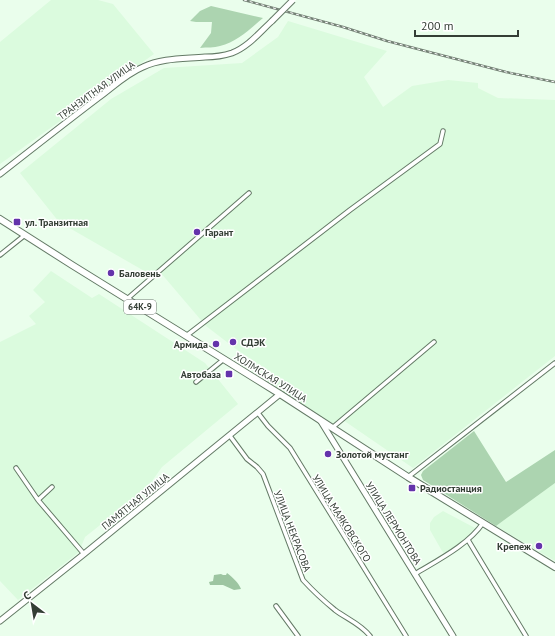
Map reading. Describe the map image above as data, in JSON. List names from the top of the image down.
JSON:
{
  "streets": {
    "main road": ["64К-9", "ХОЛМСКАЯ УЛИЦА"],
    "street": [
      "ТРАНЗИТНАЯ УЛИЦА",
      "ПАМЯТНАЯ УЛИЦА",
      "УЛИЦА МАЯКОВСКОГО",
      "УЛИЦА ЛЕРМОНТОВА",
      "УЛИЦА НЕКРАСОВА"
    ]
  },
  "crossings": [
    ["ХОЛМСКАЯ УЛИЦА", "ПАМЯТНАЯ УЛИЦА"],
    ["ХОЛМСКАЯ УЛИЦА", "УЛИЦА ЛЕРМОНТОВА"],
    ["ПАМЯТНАЯ УЛИЦА", "УЛИЦА МАЯКОВСКОГО"],
    ["ПАМЯТНАЯ УЛИЦА", "УЛИЦА НЕКРАСОВА"]
  ],
  "places": {
    "transit": ["ул. Транзитная", "Автобаза", "Радиостанция"],
    "other": [
      "Гарант",
      "Баловень",
      "СДЭК",
      "Армида",
      "Золотой мустанг",
      "Крепеж"
    ]
  },
  "scale_bar": "200 m",
  "north": "top left"
}
